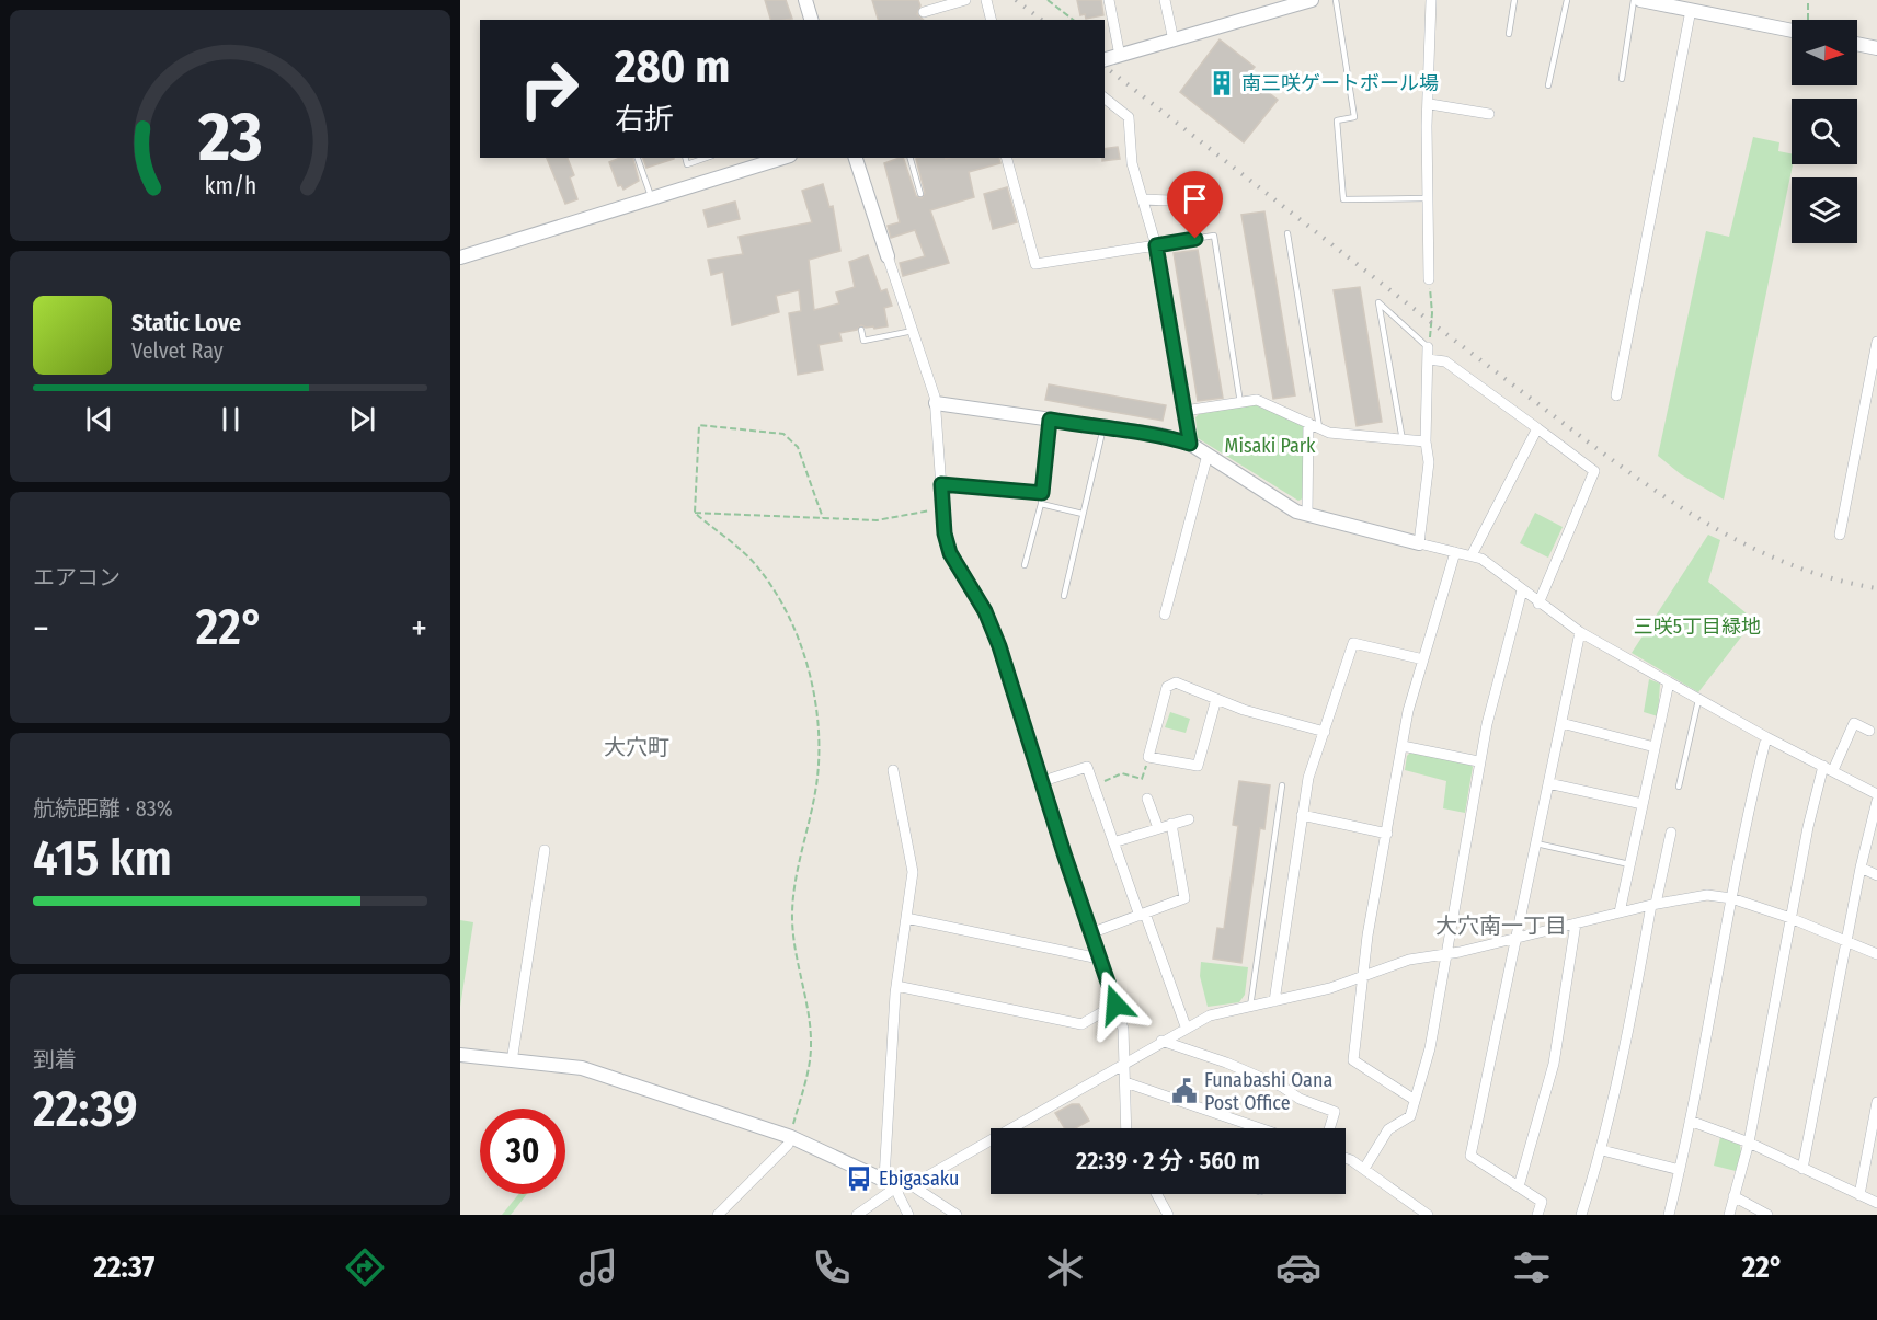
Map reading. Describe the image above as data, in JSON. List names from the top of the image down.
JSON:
{
  "districts": ["大穴町", "大穴南一丁目"],
  "parks": ["Misaki Park", "三咲5丁目緑地"],
  "places": {
    "building": ["南三咲ゲートボール場"],
    "public building": ["Funabashi Oana Post Office"],
    "bus stop": ["Ebigasaku"]
  },
  "north": "right",
  "page": {
    "turn": ["280 m", "右折"],
    "song": ["Static Love", "Velvet Ray"],
    "tile": [
      "エアコン",
      ["航続距離 · 83%", "415 km"],
      ["到着", "22:39"]
    ],
    "heat": ["−", "22°", "+"],
    "limit": "30",
    "trip": "22:39 · 2 分 · 560 m",
    "tabs": ["22:37", "22°"],
    "gauge": ["23", "km/h"]
  }
}
